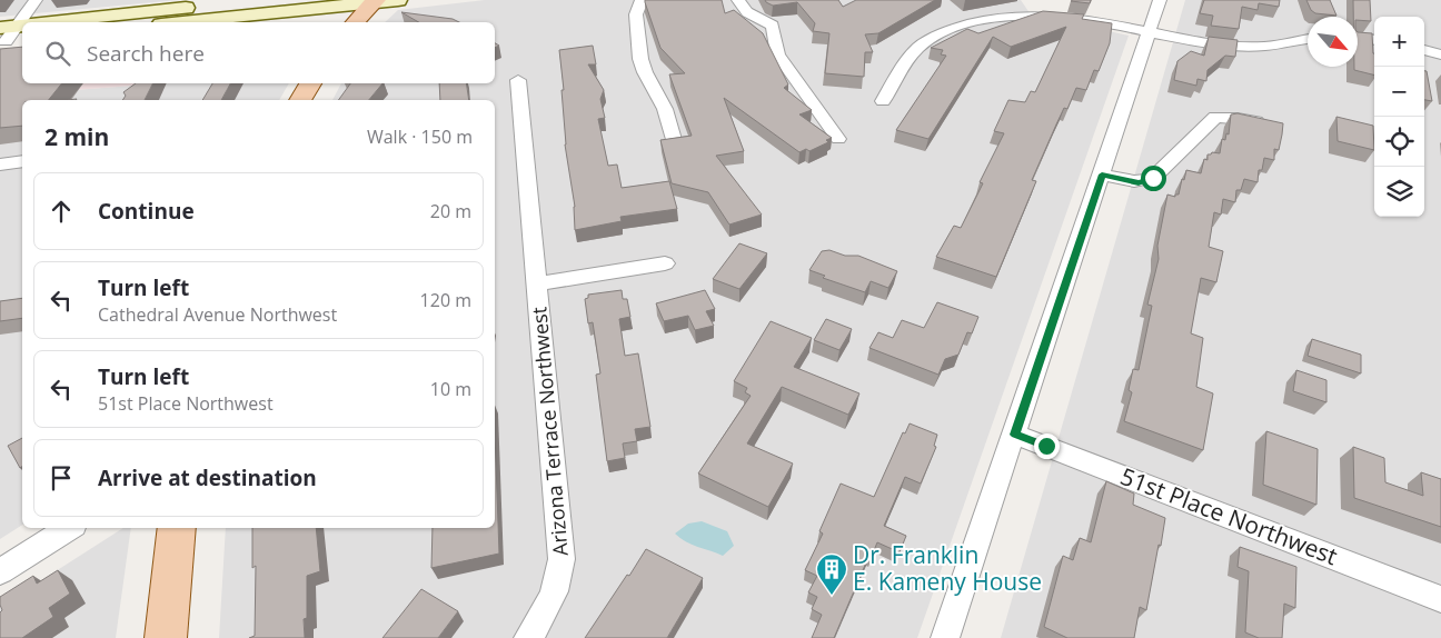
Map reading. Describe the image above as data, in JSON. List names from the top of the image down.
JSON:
{
  "streets": {
    "street": ["Arizona Terrace Northwest", "51st Place Northwest"]
  },
  "places": {
    "building": ["Dr. Franklin E. Kameny House"]
  },
  "north": "bottom right",
  "page": {
    "map_buttons": ["+", "−"],
    "search": "Search here",
    "heading": ["2 min", "Walk · 150 m"],
    "list": [
      ["Continue", "20 m"],
      ["Turn left", "Cathedral Avenue Northwest", "120 m"],
      ["Turn left", "51st Place Northwest", "10 m"],
      "Arrive at destination"
    ]
  }
}
